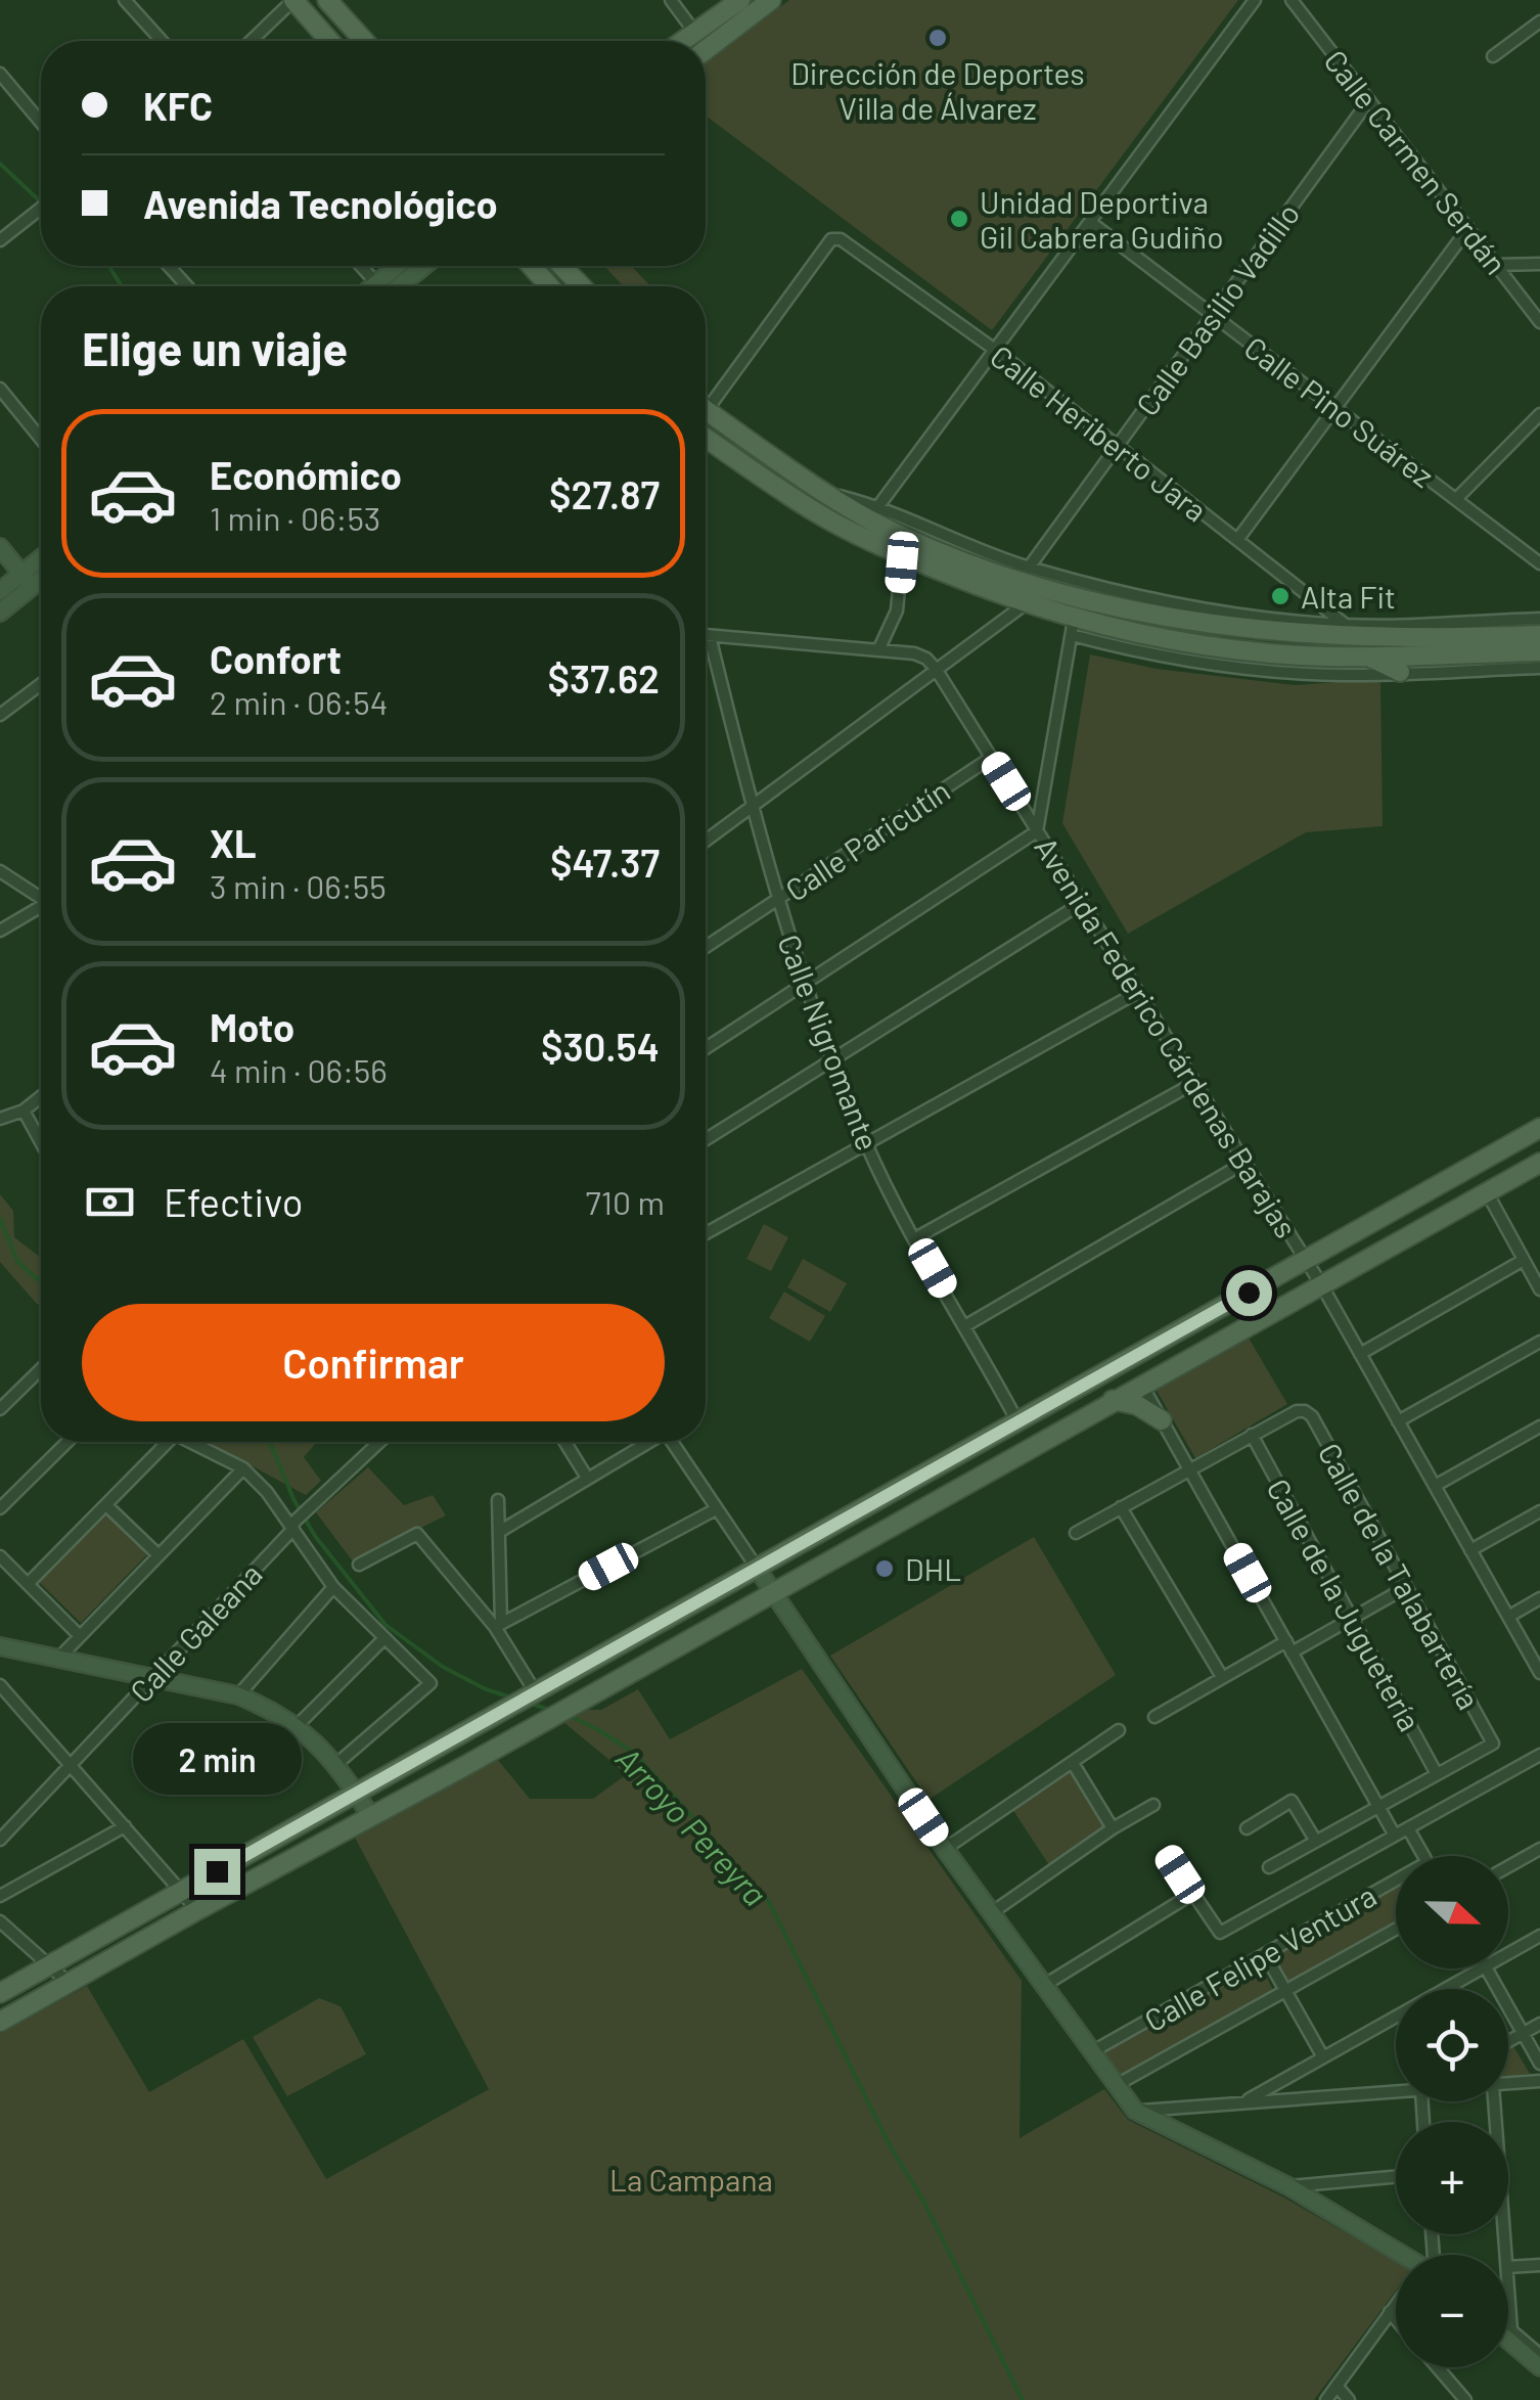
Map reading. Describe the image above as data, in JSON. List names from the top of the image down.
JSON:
{
  "streets": {
    "street": [
      "Calle Carmen Serdán",
      "Calle Basilio Vadillo",
      "Calle Pino Suárez",
      "Calle Heriberto Jara",
      "Calle Paricutín",
      "Avenida Federico Cárdenas Barajas",
      "Calle Nigromante",
      "Calle de la Talabartería",
      "Calle de la Juguetería",
      "Calle Galeana",
      "Calle Felipe Ventura"
    ]
  },
  "crossings": [
    ["Calle Carmen Serdán", "Calle Basilio Vadillo"],
    ["Calle Basilio Vadillo", "Calle Pino Suárez"],
    ["Calle Basilio Vadillo", "Calle Heriberto Jara"],
    ["Calle Paricutín", "Avenida Federico Cárdenas Barajas"],
    ["Calle Paricutín", "Calle Nigromante"],
    ["Calle de la Talabartería", "Calle de la Juguetería"]
  ],
  "water": ["Arroyo Pereyra"],
  "parks": ["La Campana"],
  "places": [
    "Dirección de Deportes Villa de Álvarez",
    "Unidad Deportiva Gil Cabrera Gudiño",
    "Alta Fit",
    "DHL"
  ],
  "north": "right",
  "page": {
    "banner": ["KFC", "Avenida Tecnológico"],
    "heading": "Elige un viaje",
    "list": [
      {
        "name": "Económico",
        "note": "1 min · 06:53",
        "value": "$27.87"
      },
      {
        "name": "Confort",
        "note": "2 min · 06:54",
        "value": "$37.62"
      },
      {
        "name": "XL",
        "note": "3 min · 06:55",
        "value": "$47.37"
      },
      {
        "name": "Moto",
        "note": "4 min · 06:56",
        "value": "$30.54"
      }
    ],
    "pay": ["Efectivo", "710 m"],
    "buttons": "Confirmar",
    "bubble": "2 min",
    "map_buttons": ["+", "−"]
  }
}
